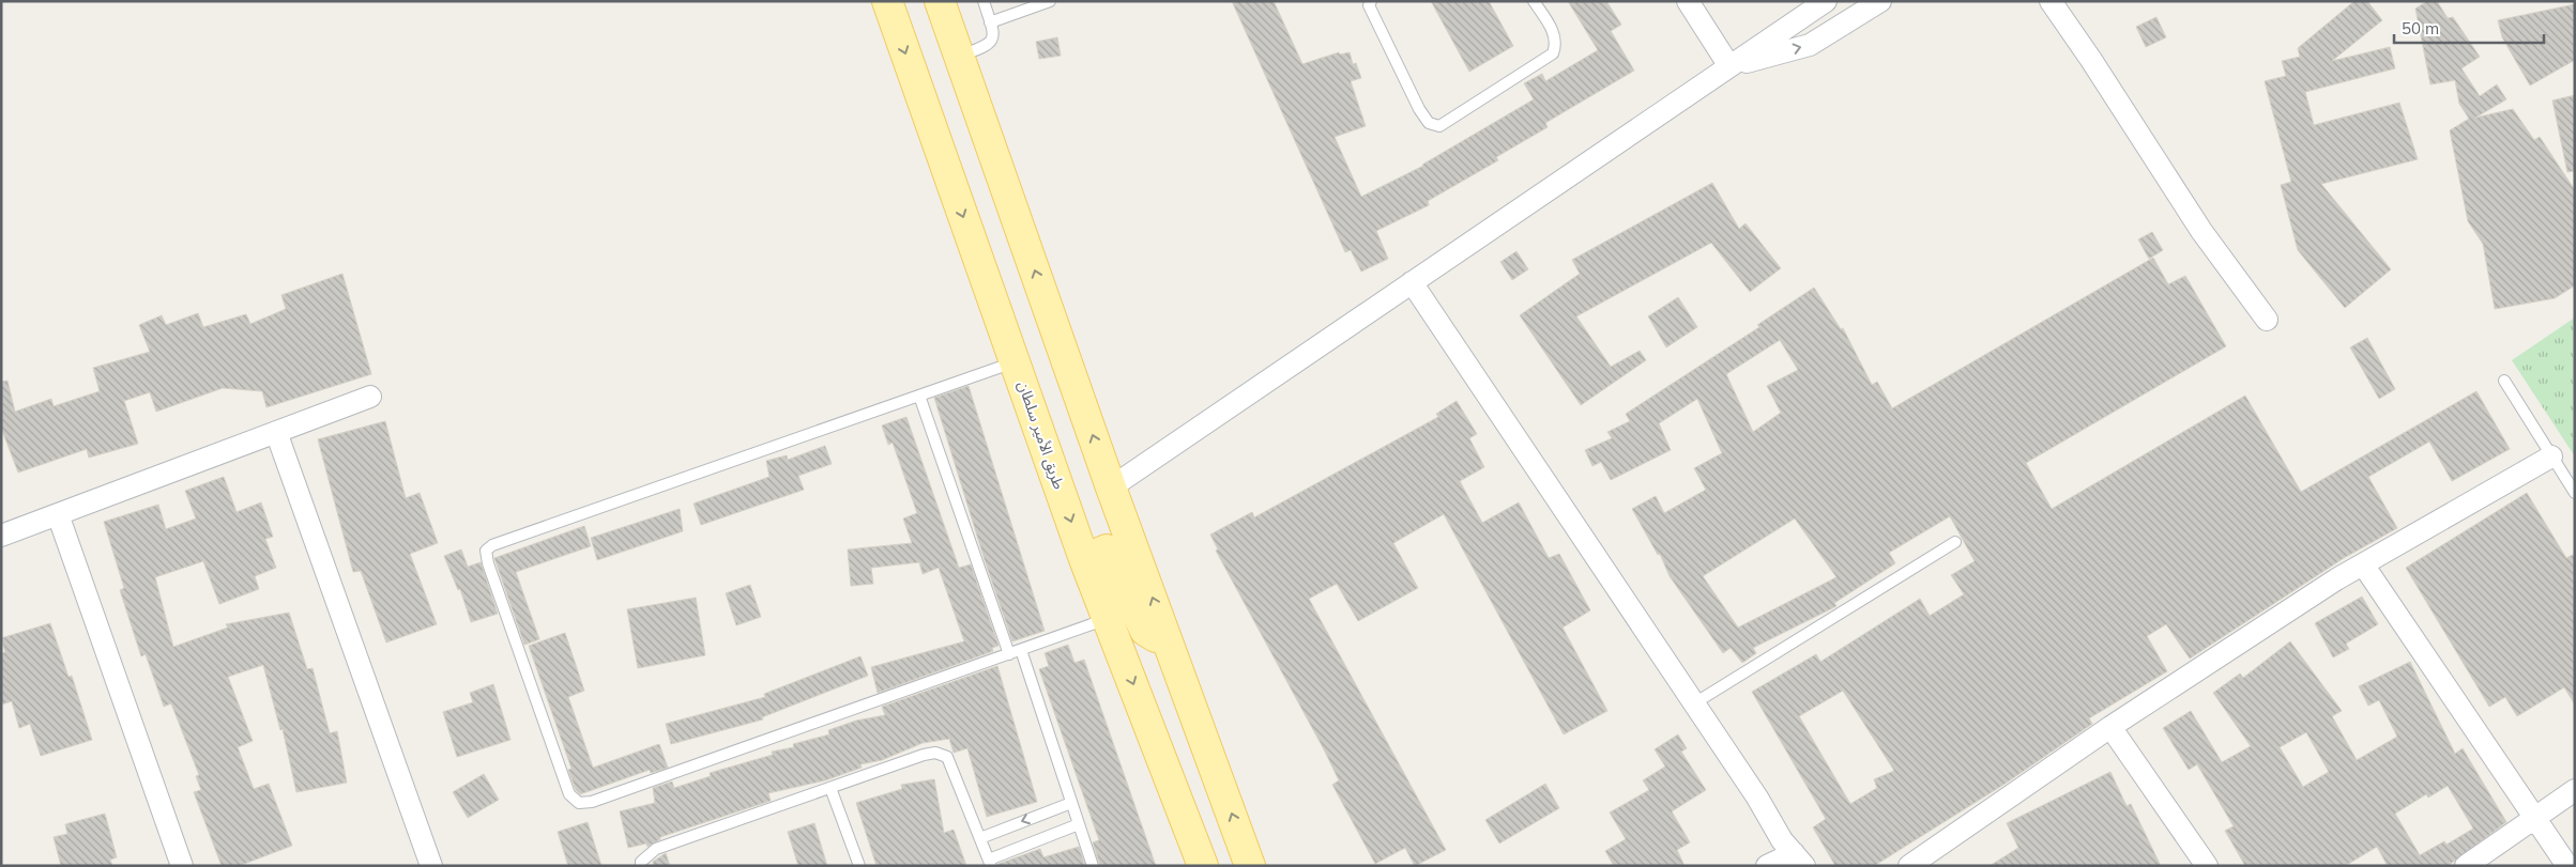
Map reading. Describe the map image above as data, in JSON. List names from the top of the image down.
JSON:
{
  "streets": {
    "main road": ["طريق الأمير سلطان"]
  },
  "scale_bar": "50 m"
}
